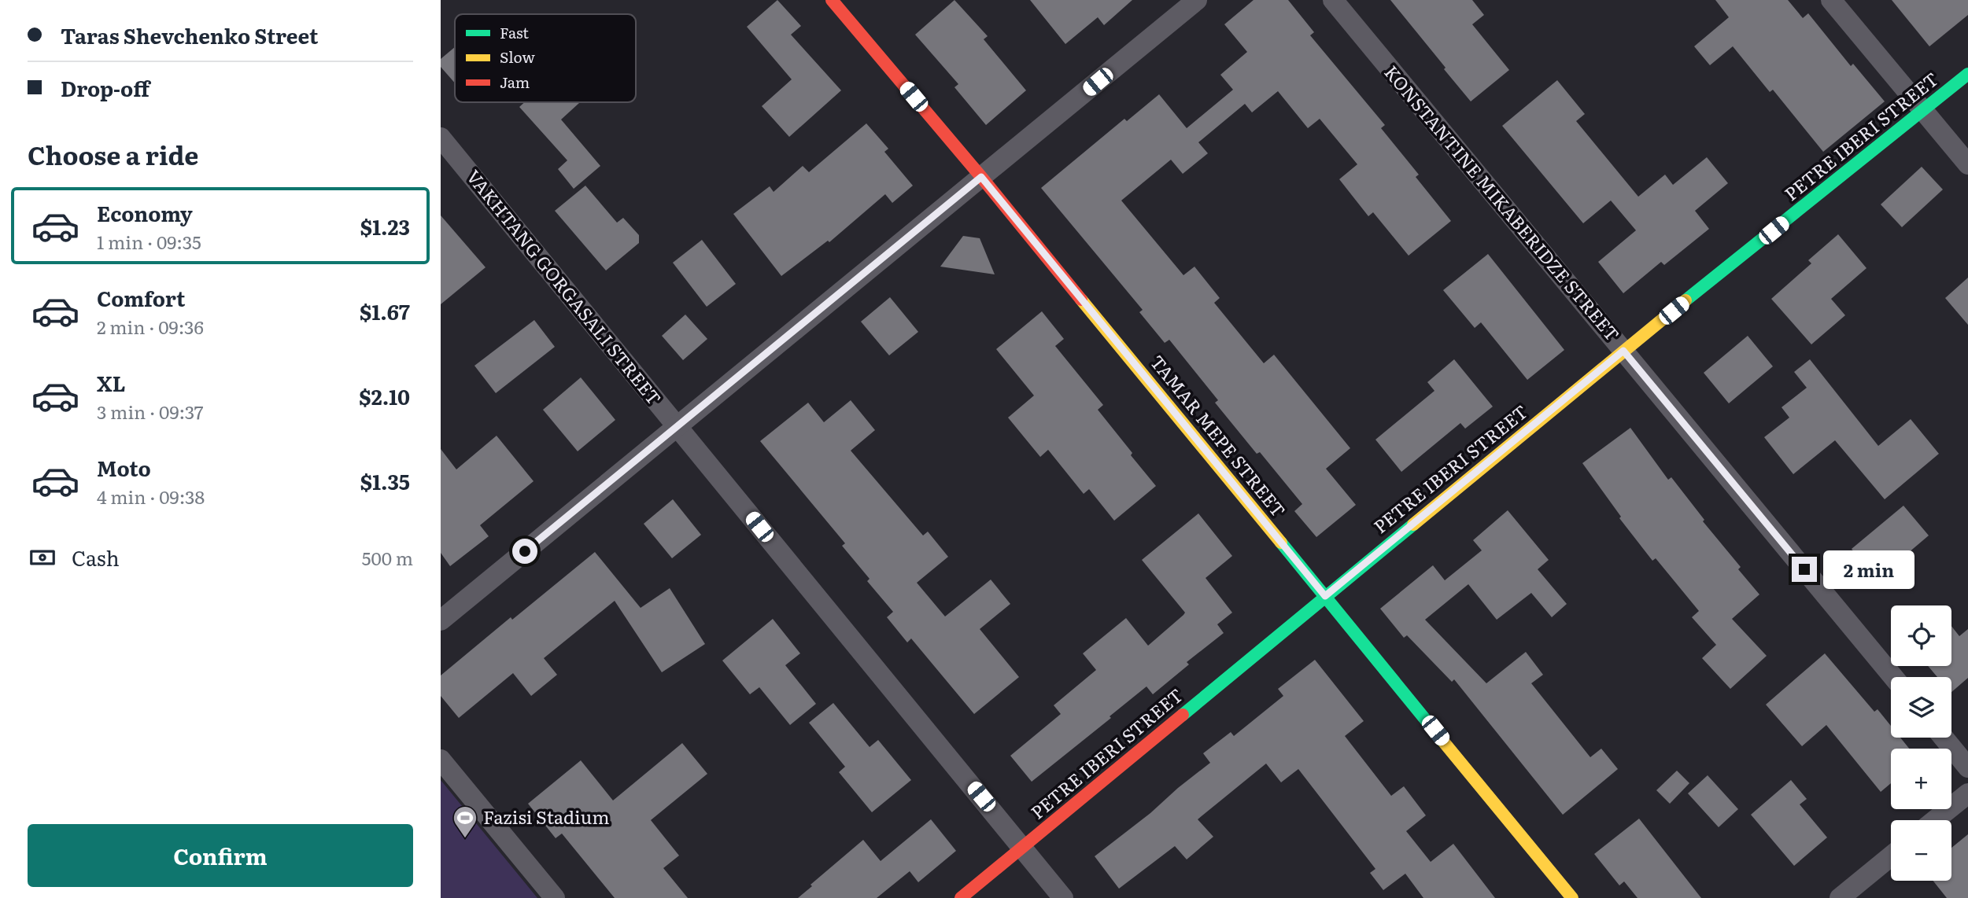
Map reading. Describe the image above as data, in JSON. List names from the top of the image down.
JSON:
{
  "streets": {
    "street": [
      "PETRE IBERI STREET",
      "KONSTANTINE MIKABERIDZE STREET",
      "VAKHTANG GORGASALI STREET",
      "TAMAR MEPE STREET"
    ]
  },
  "crossings": [
    ["PETRE IBERI STREET", "KONSTANTINE MIKABERIDZE STREET"],
    ["PETRE IBERI STREET", "VAKHTANG GORGASALI STREET"],
    ["PETRE IBERI STREET", "TAMAR MEPE STREET"]
  ],
  "places": {
    "sports": ["Fazisi Stadium"]
  },
  "legend": ["Fast", "Slow", "Jam"],
  "page": {
    "banner": ["Taras Shevchenko Street", "Drop-off"],
    "heading": "Choose a ride",
    "list": [
      {
        "name": "Economy",
        "note": "1 min · 09:35",
        "value": "$1.23"
      },
      {
        "name": "Comfort",
        "note": "2 min · 09:36",
        "value": "$1.67"
      },
      {
        "name": "XL",
        "note": "3 min · 09:37",
        "value": "$2.10"
      },
      {
        "name": "Moto",
        "note": "4 min · 09:38",
        "value": "$1.35"
      }
    ],
    "pay": ["Cash", "500 m"],
    "bubble": "2 min",
    "map_buttons": ["+", "−"],
    "buttons": "Confirm"
  }
}
